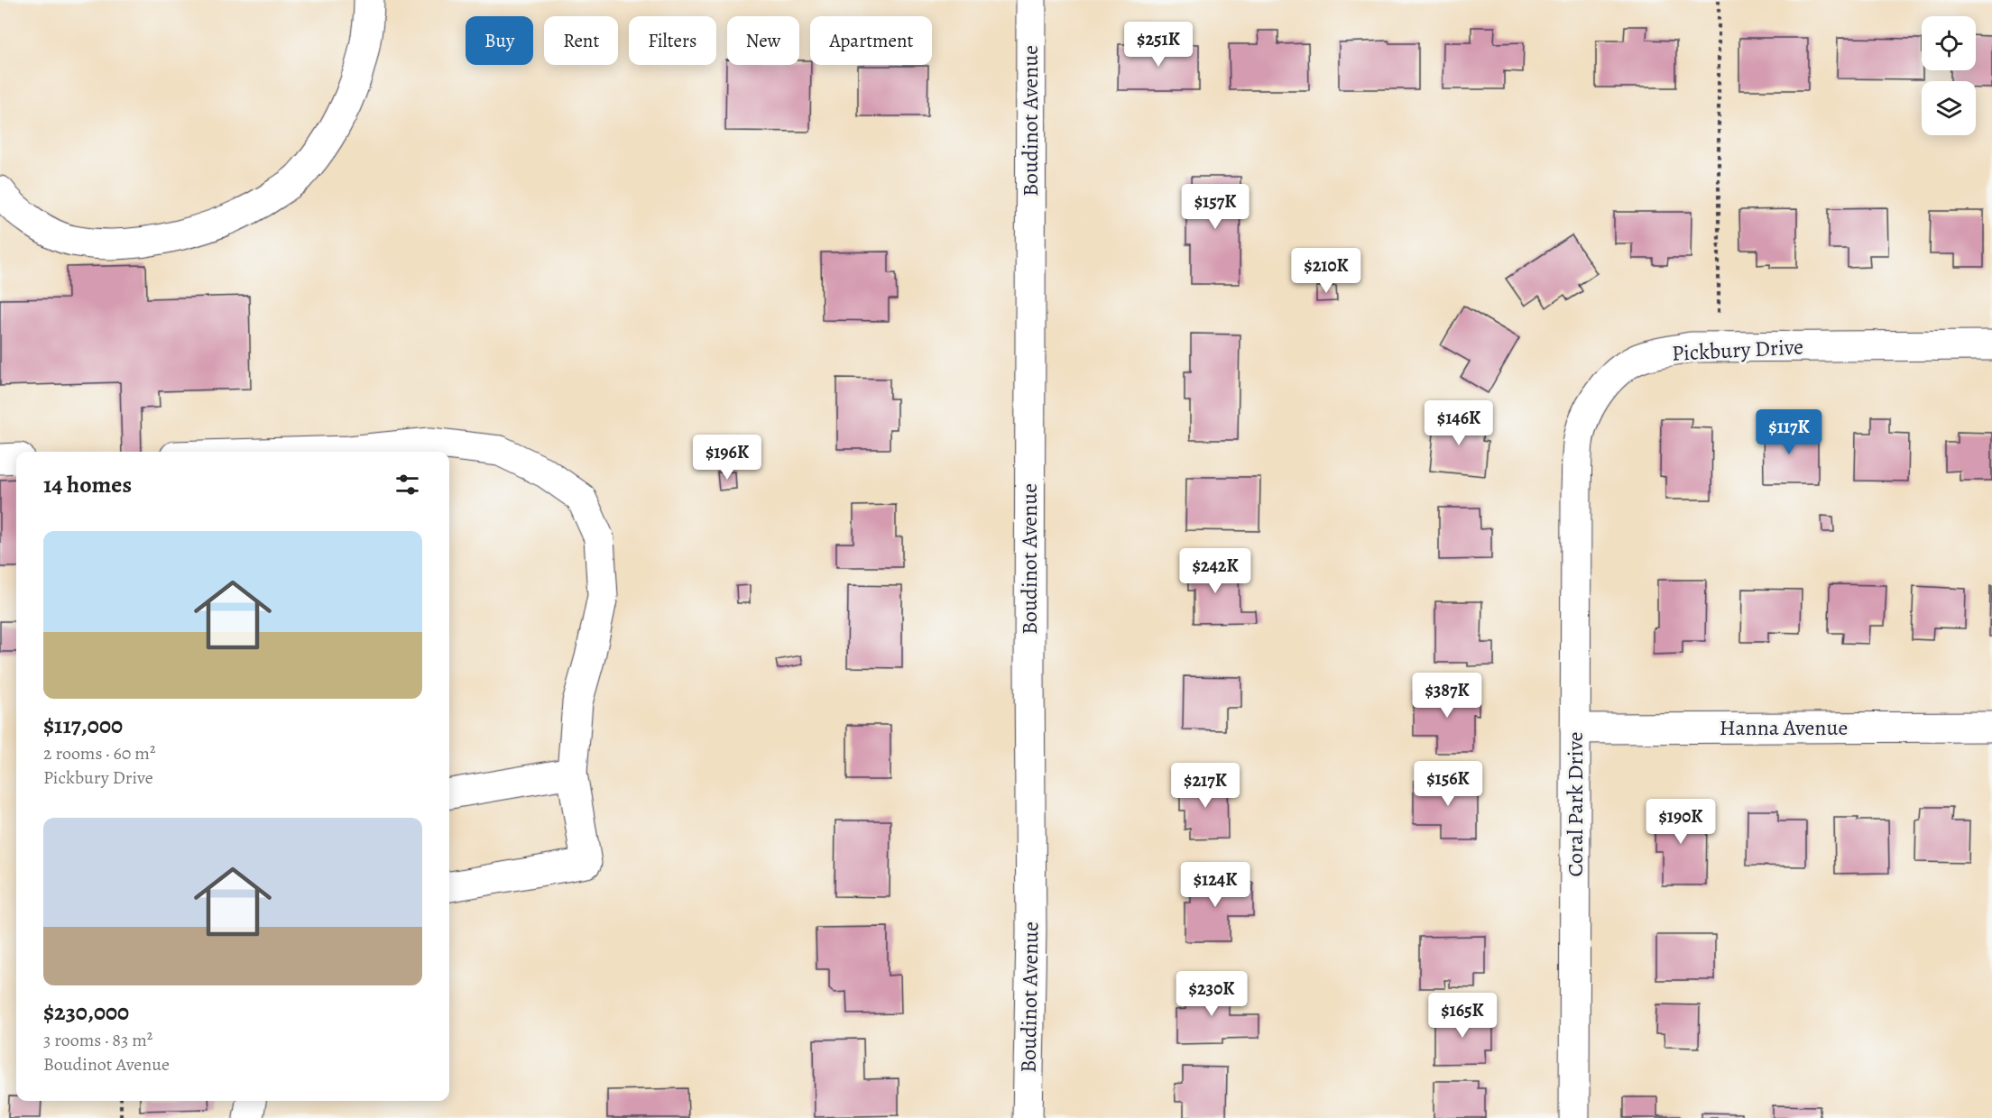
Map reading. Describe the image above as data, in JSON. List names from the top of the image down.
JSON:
{
  "streets": {
    "street": [
      "Boudinot Avenue",
      "Pickbury Drive",
      "Hanna Avenue",
      "Coral Park Drive"
    ]
  },
  "crossings": [
    ["Pickbury Drive", "Coral Park Drive"],
    ["Hanna Avenue", "Coral Park Drive"]
  ],
  "page": {
    "chip": [
      "Buy",
      "Rent",
      "Filters",
      "New",
      "Apartment"
    ],
    "price": [
      "$251K",
      "$157K",
      "$210K",
      "$146K",
      "$117K",
      "$196K",
      "$242K",
      "$387K",
      "$156K",
      "$217K",
      "$190K",
      "$124K",
      "$230K",
      "$165K"
    ],
    "heading": "14 homes",
    "list": [
      {
        "name": "$117,000",
        "note": "2 rooms · 60 m² · Pickbury Drive"
      },
      {
        "name": "$230,000",
        "note": "3 rooms · 83 m² · Boudinot Avenue"
      }
    ]
  }
}
